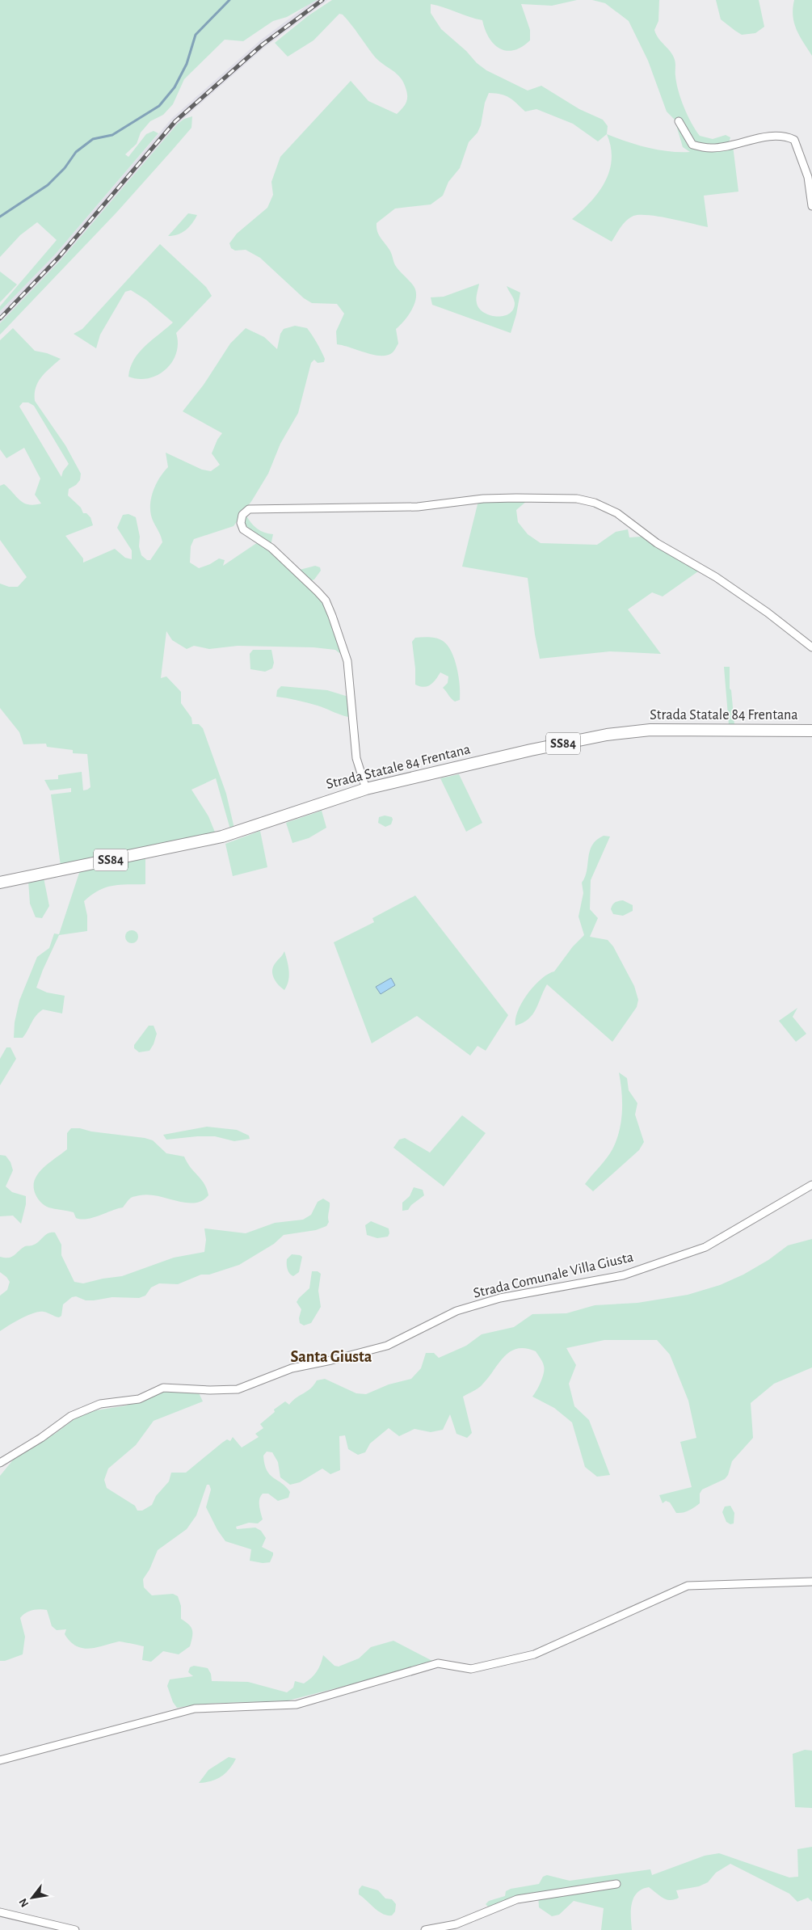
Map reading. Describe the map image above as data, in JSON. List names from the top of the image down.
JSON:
{
  "streets": {
    "main road": ["Strada Statale 84 Frentana", "SS84"],
    "street": ["Strada Comunale Villa Giusta"]
  },
  "districts": ["Santa Giusta"],
  "north": "bottom left"
}
